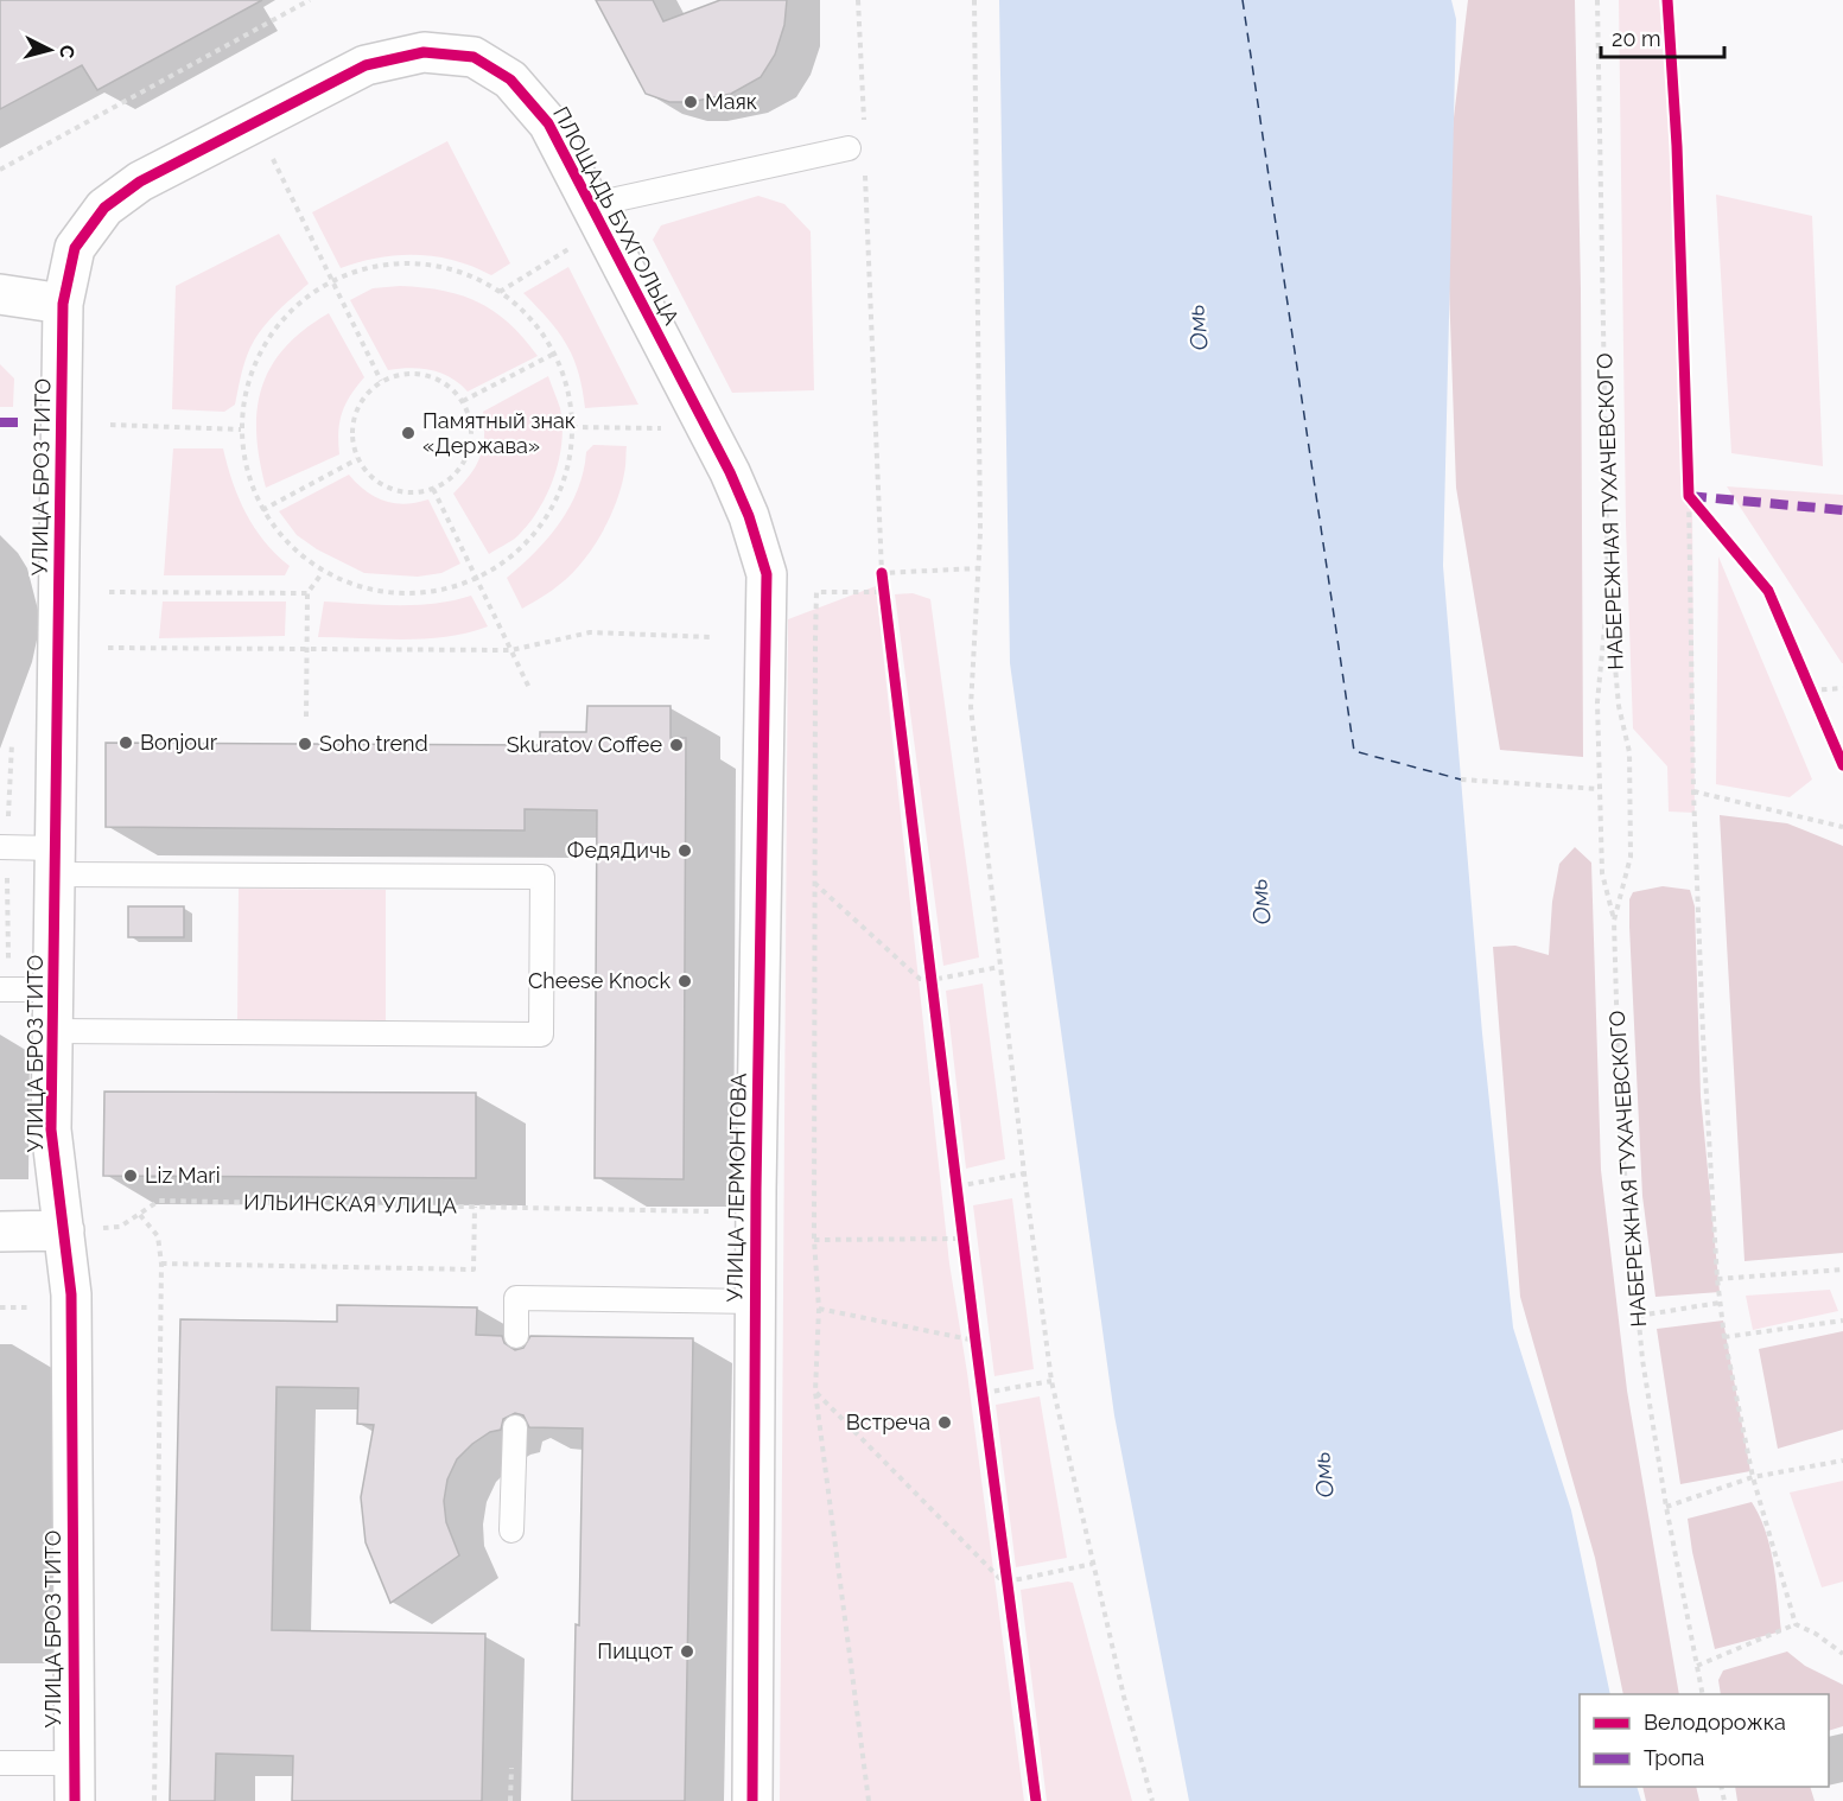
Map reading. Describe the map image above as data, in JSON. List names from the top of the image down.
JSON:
{
  "streets": {
    "street": ["ПЛОЩАДЬ БУХГОЛЬЦА", "УЛИЦА БРОЗ ТИТО", "УЛИЦА ЛЕРМОНТОВА"],
    "path": ["НАБЕРЕЖНАЯ ТУХАЧЕВСКОГО", "ИЛЬИНСКАЯ УЛИЦА"]
  },
  "crossings": [
    ["ПЛОЩАДЬ БУХГОЛЬЦА", "УЛИЦА БРОЗ ТИТО"],
    ["ПЛОЩАДЬ БУХГОЛЬЦА", "УЛИЦА ЛЕРМОНТОВА"],
    ["УЛИЦА БРОЗ ТИТО", "ИЛЬИНСКАЯ УЛИЦА"]
  ],
  "water": ["Омь"],
  "places": [
    "Маяк",
    "Памятный знак «Держава»",
    "Bonjour",
    "Soho trend",
    "Skuratov Coffee",
    "ФедяДичь",
    "Cheese Knock",
    "Liz Mari",
    "Встреча",
    "Пиццот"
  ],
  "legend": ["Велодорожка", "Тропа"],
  "scale_bar": "20 m",
  "north": "right"
}
